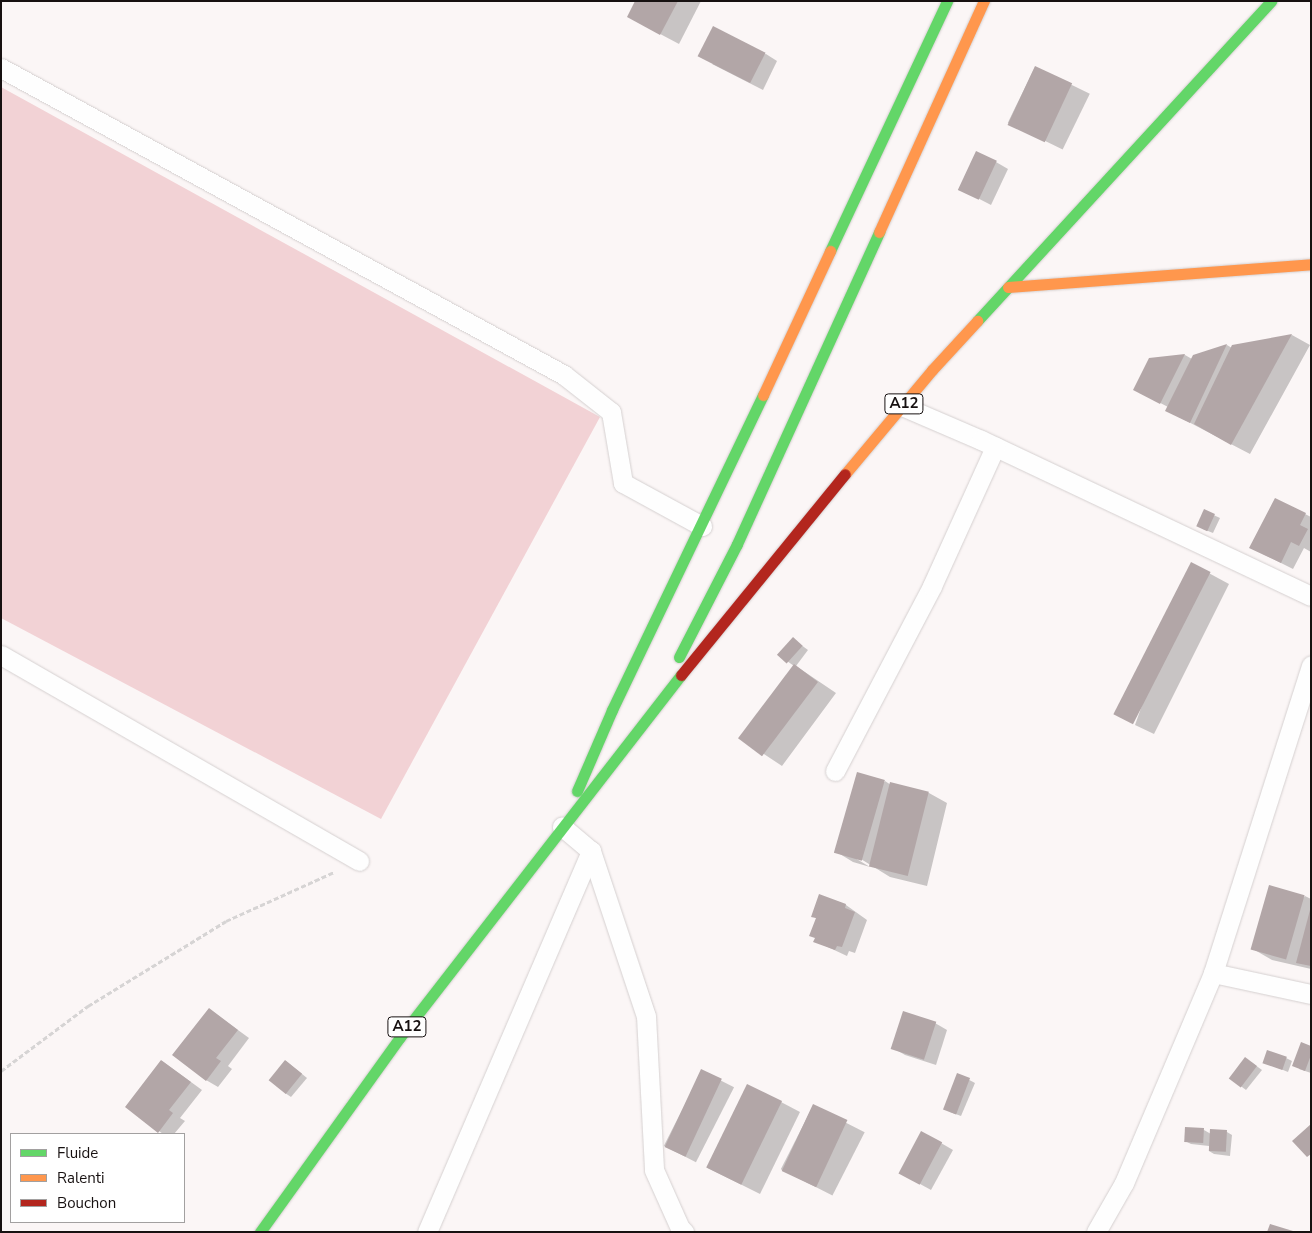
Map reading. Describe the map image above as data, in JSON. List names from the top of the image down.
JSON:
{
  "streets": {
    "main road": ["A12"]
  },
  "legend": ["Fluide", "Ralenti", "Bouchon"]
}
